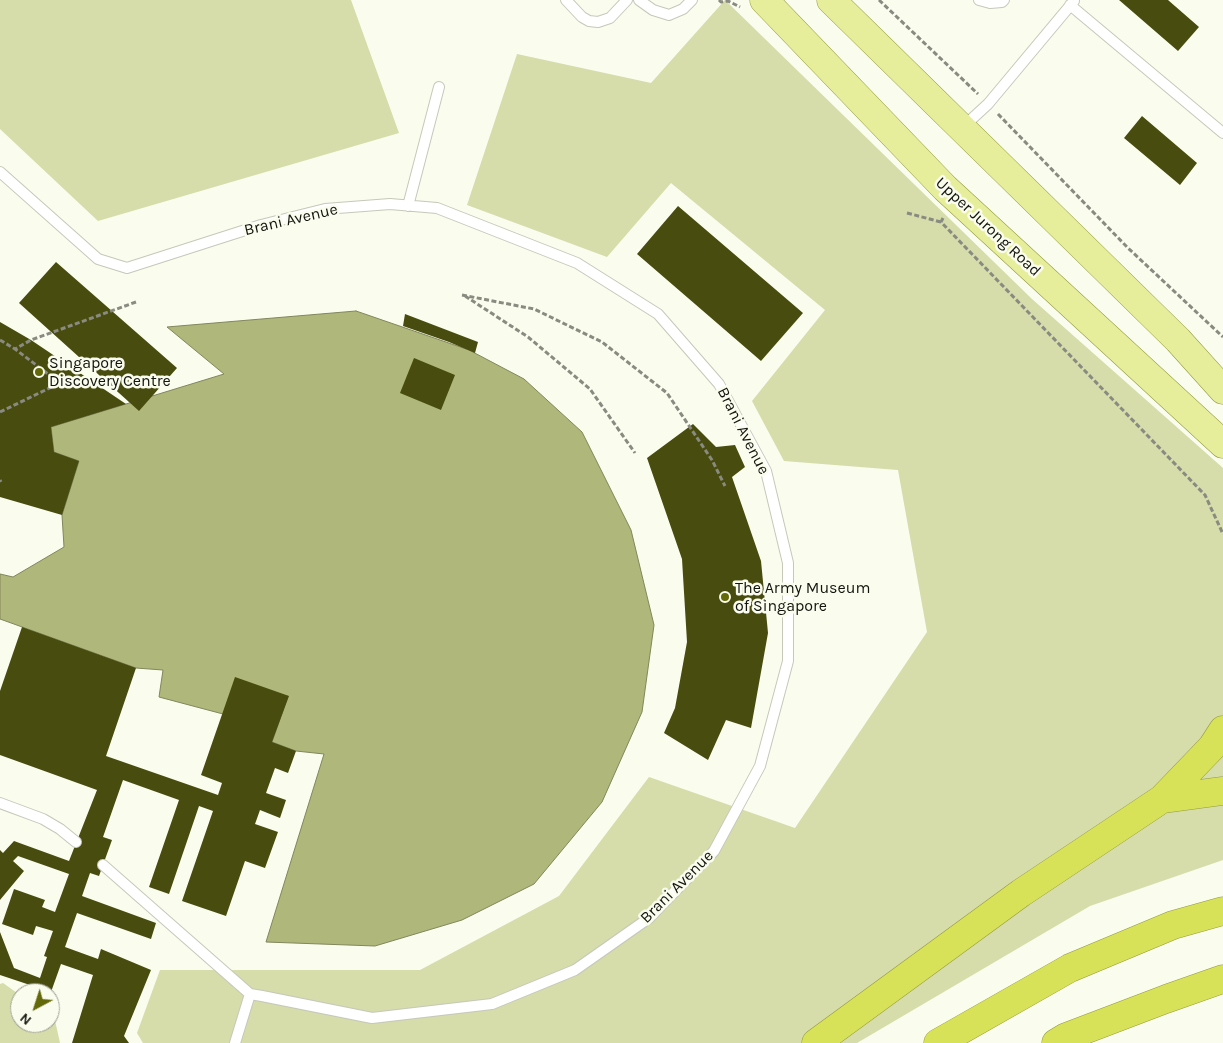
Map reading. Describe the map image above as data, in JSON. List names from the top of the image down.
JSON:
{
  "streets": {
    "main road": ["Upper Jurong Road"],
    "lane": ["Brani Avenue"]
  },
  "places": ["Singapore Discovery Centre", "The Army Museum of Singapore"],
  "north": "bottom left"
}
